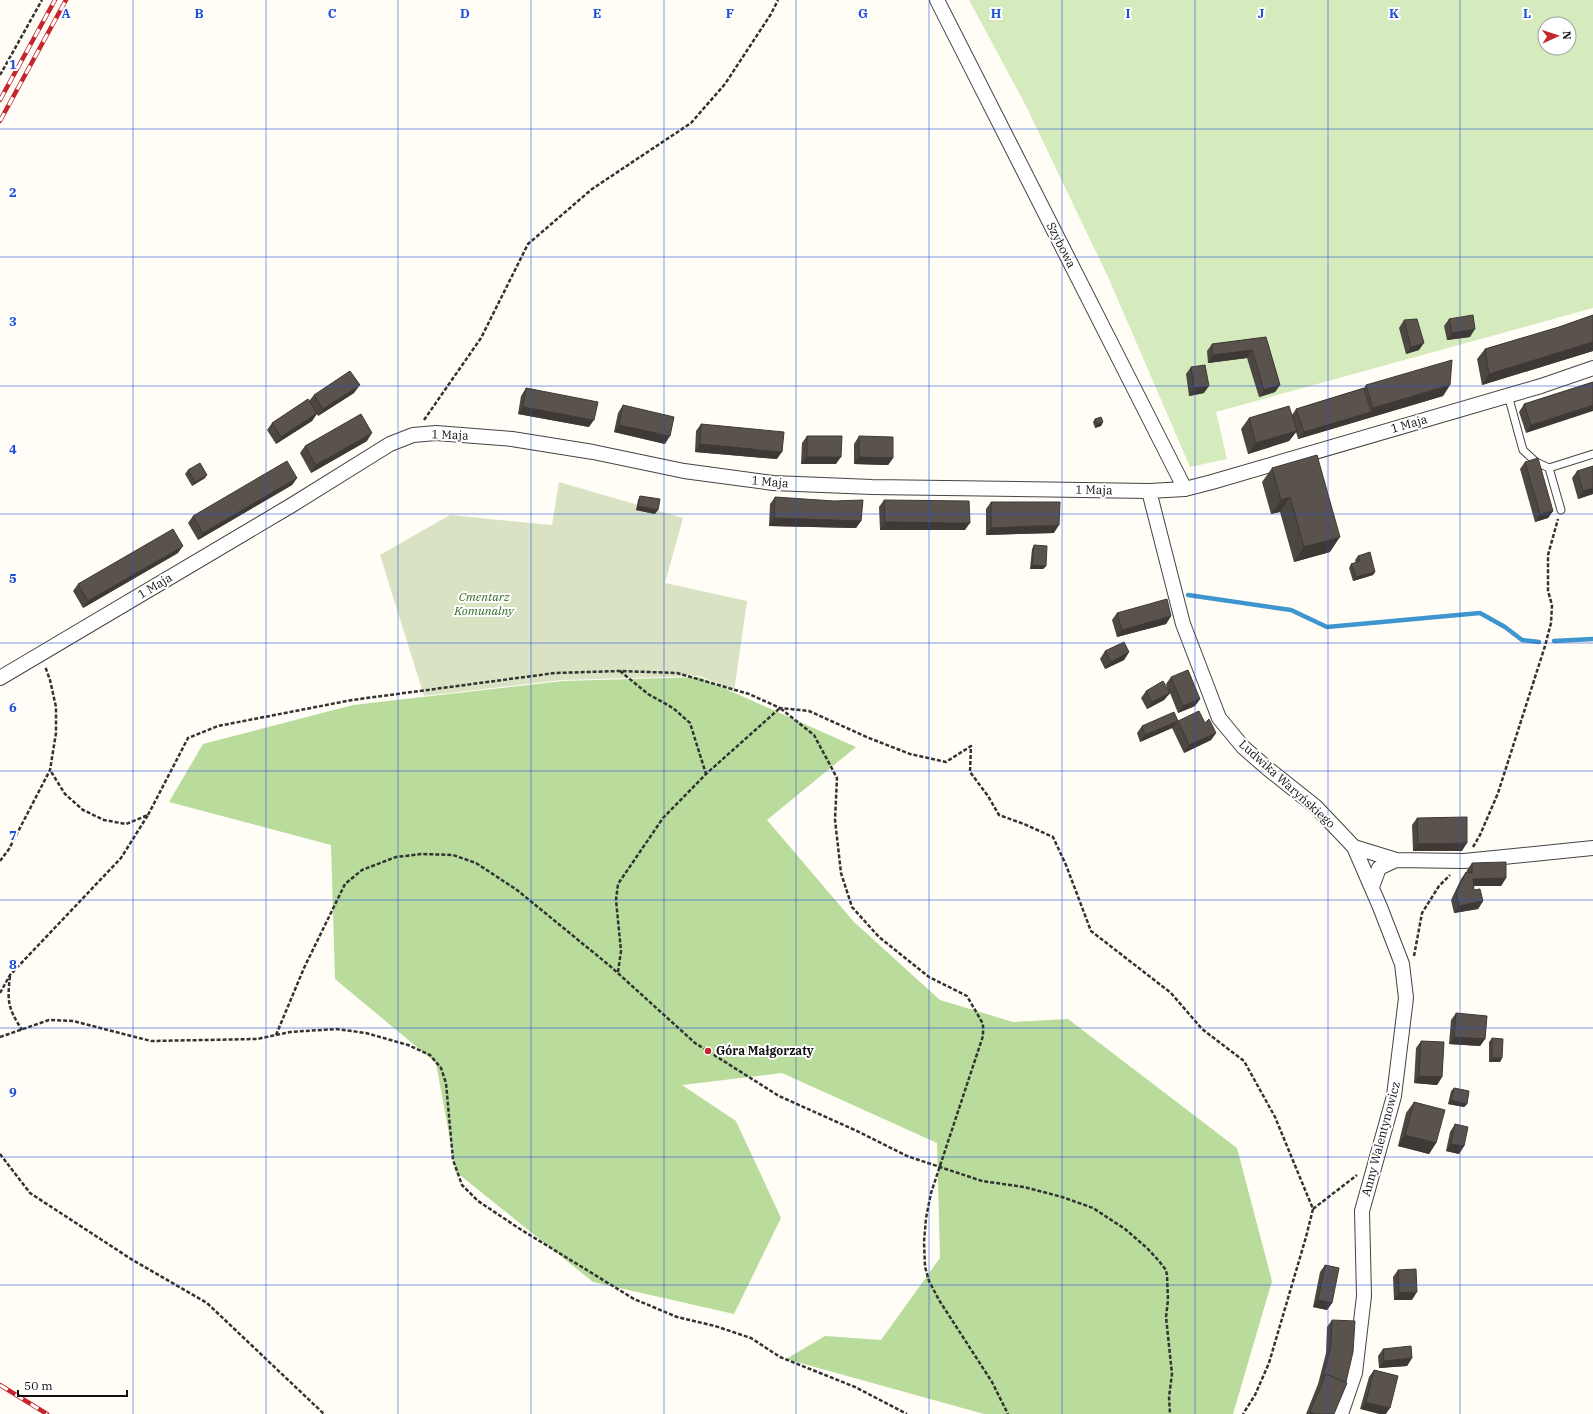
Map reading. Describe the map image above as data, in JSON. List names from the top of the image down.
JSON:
{
  "streets": {
    "street": [
      "Szybowa",
      "1 Maja",
      "Ludwika Waryńskiego",
      "Anny Walentynowicz"
    ]
  },
  "crossings": [
    ["Szybowa", "1 Maja"],
    ["1 Maja", "Ludwika Waryńskiego"],
    ["Ludwika Waryńskiego", "Anny Walentynowicz"]
  ],
  "parks": ["Cmentarz Komunalny"],
  "places": ["Góra Małgorzaty"],
  "scale_bar": "50 m",
  "north": "right",
  "grid": {
    "columns": [
      "A",
      "B",
      "C",
      "D",
      "E",
      "F",
      "G",
      "H",
      "I",
      "J",
      "K",
      "L"
    ],
    "rows": [
      "1",
      "2",
      "3",
      "4",
      "5",
      "6",
      "7",
      "8",
      "9"
    ]
  }
}
